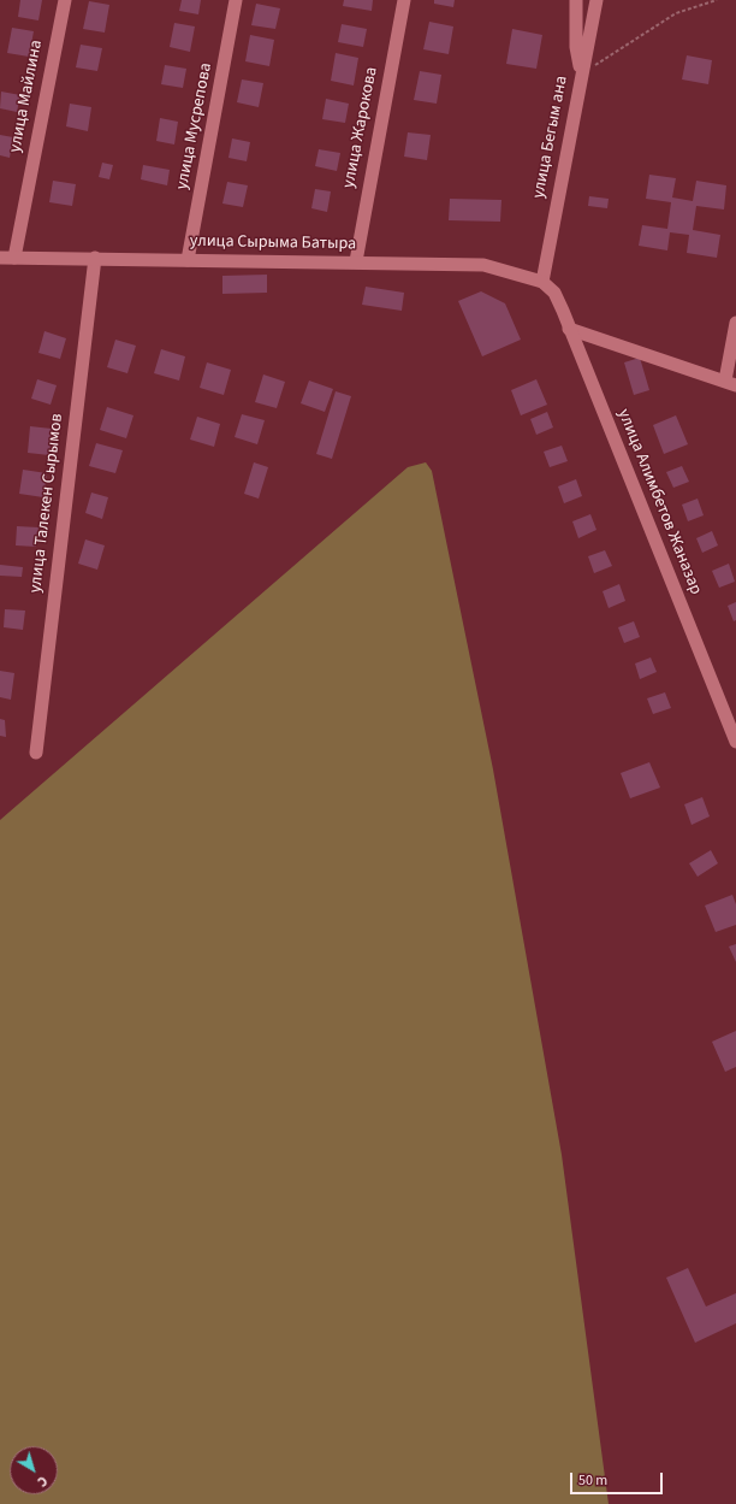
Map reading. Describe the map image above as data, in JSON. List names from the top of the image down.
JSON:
{
  "streets": {
    "street": [
      "улица Майлина",
      "улица Мусрепова",
      "улица Жарокова",
      "улица Бегым ана",
      "улица Сырыма Батыра",
      "улица Алимбетов Жаназар",
      "улица Талекен Сырымов"
    ]
  },
  "crossings": [
    ["улица Майлина", "улица Сырыма Батыра"],
    ["улица Мусрепова", "улица Сырыма Батыра"],
    ["улица Жарокова", "улица Сырыма Батыра"],
    ["улица Бегым ана", "улица Сырыма Батыра"],
    ["улица Бегым ана", "улица Алимбетов Жаназар"],
    ["улица Сырыма Батыра", "улица Алимбетов Жаназар"],
    ["улица Сырыма Батыра", "улица Талекен Сырымов"]
  ],
  "scale_bar": "50 m",
  "north": "bottom right"
}
